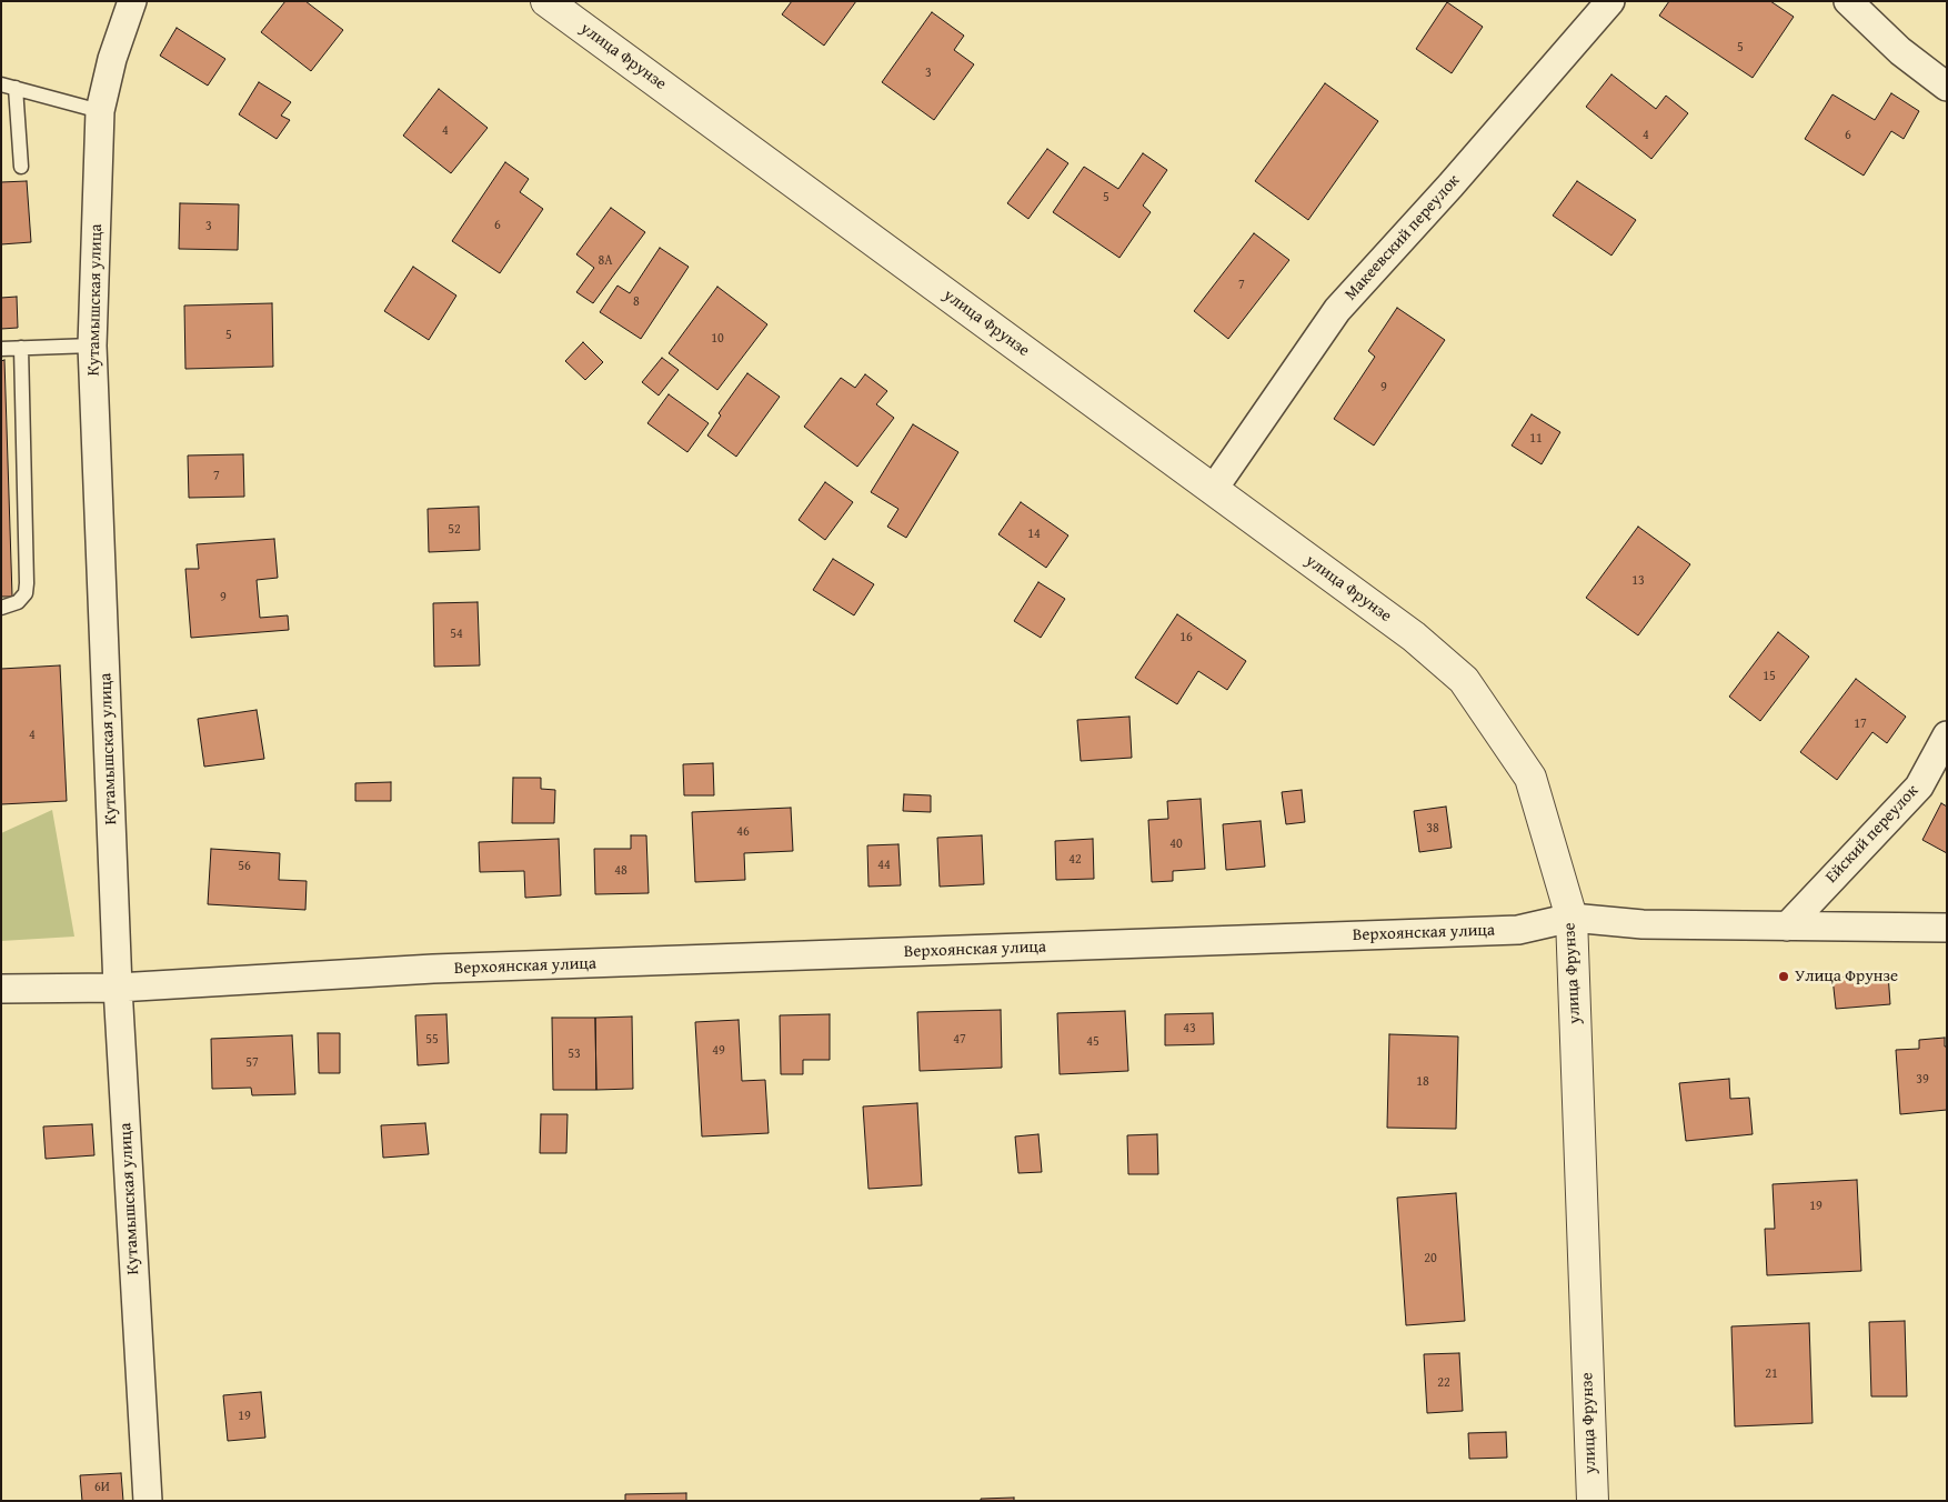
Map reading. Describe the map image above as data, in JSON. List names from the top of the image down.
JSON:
{
  "streets": {
    "street": [
      "улица Фрунзе",
      "Макеевский переулок",
      "Кутамышская улица",
      "Ейский переулок",
      "Верхоянская улица"
    ]
  },
  "crossings": [
    ["улица Фрунзе", "Макеевский переулок"],
    ["улица Фрунзе", "Верхоянская улица"],
    ["Кутамышская улица", "Верхоянская улица"],
    ["Ейский переулок", "Верхоянская улица"]
  ],
  "places": ["Улица Фрунзе"],
  "house_numbers": [
    "5",
    "3",
    "4",
    "4",
    "6",
    "5",
    "6",
    "3",
    "8А",
    "7",
    "8",
    "5",
    "10",
    "9",
    "11",
    "7",
    "52",
    "14",
    "13",
    "9",
    "54",
    "16",
    "15",
    "17",
    "4",
    "38",
    "46",
    "40",
    "42",
    "44",
    "56",
    "48",
    "43",
    "55",
    "47",
    "45",
    "49",
    "53",
    "57",
    "39",
    "18",
    "19",
    "20",
    "21",
    "22",
    "19",
    "6И"
  ]
}
